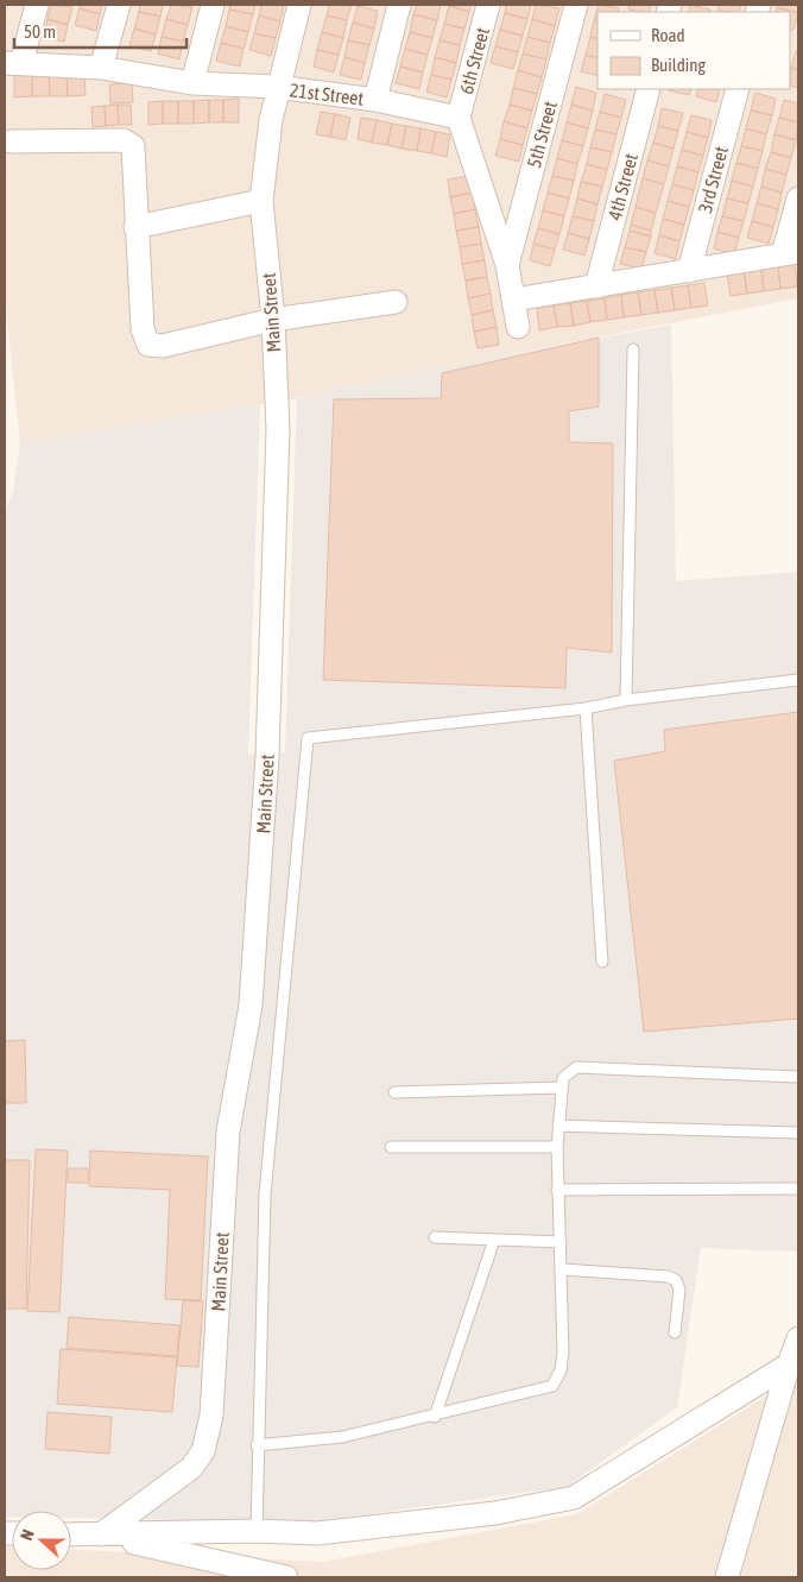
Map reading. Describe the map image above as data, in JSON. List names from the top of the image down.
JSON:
{
  "streets": {
    "street": [
      "6th Street",
      "21st Street",
      "5th Street",
      "3rd Street",
      "4th Street",
      "Main Street"
    ]
  },
  "crossings": [
    ["6th Street", "21st Street"],
    ["21st Street", "Main Street"]
  ],
  "legend": ["Road", "Building"],
  "scale_bar": "50 m",
  "north": "left"
}
